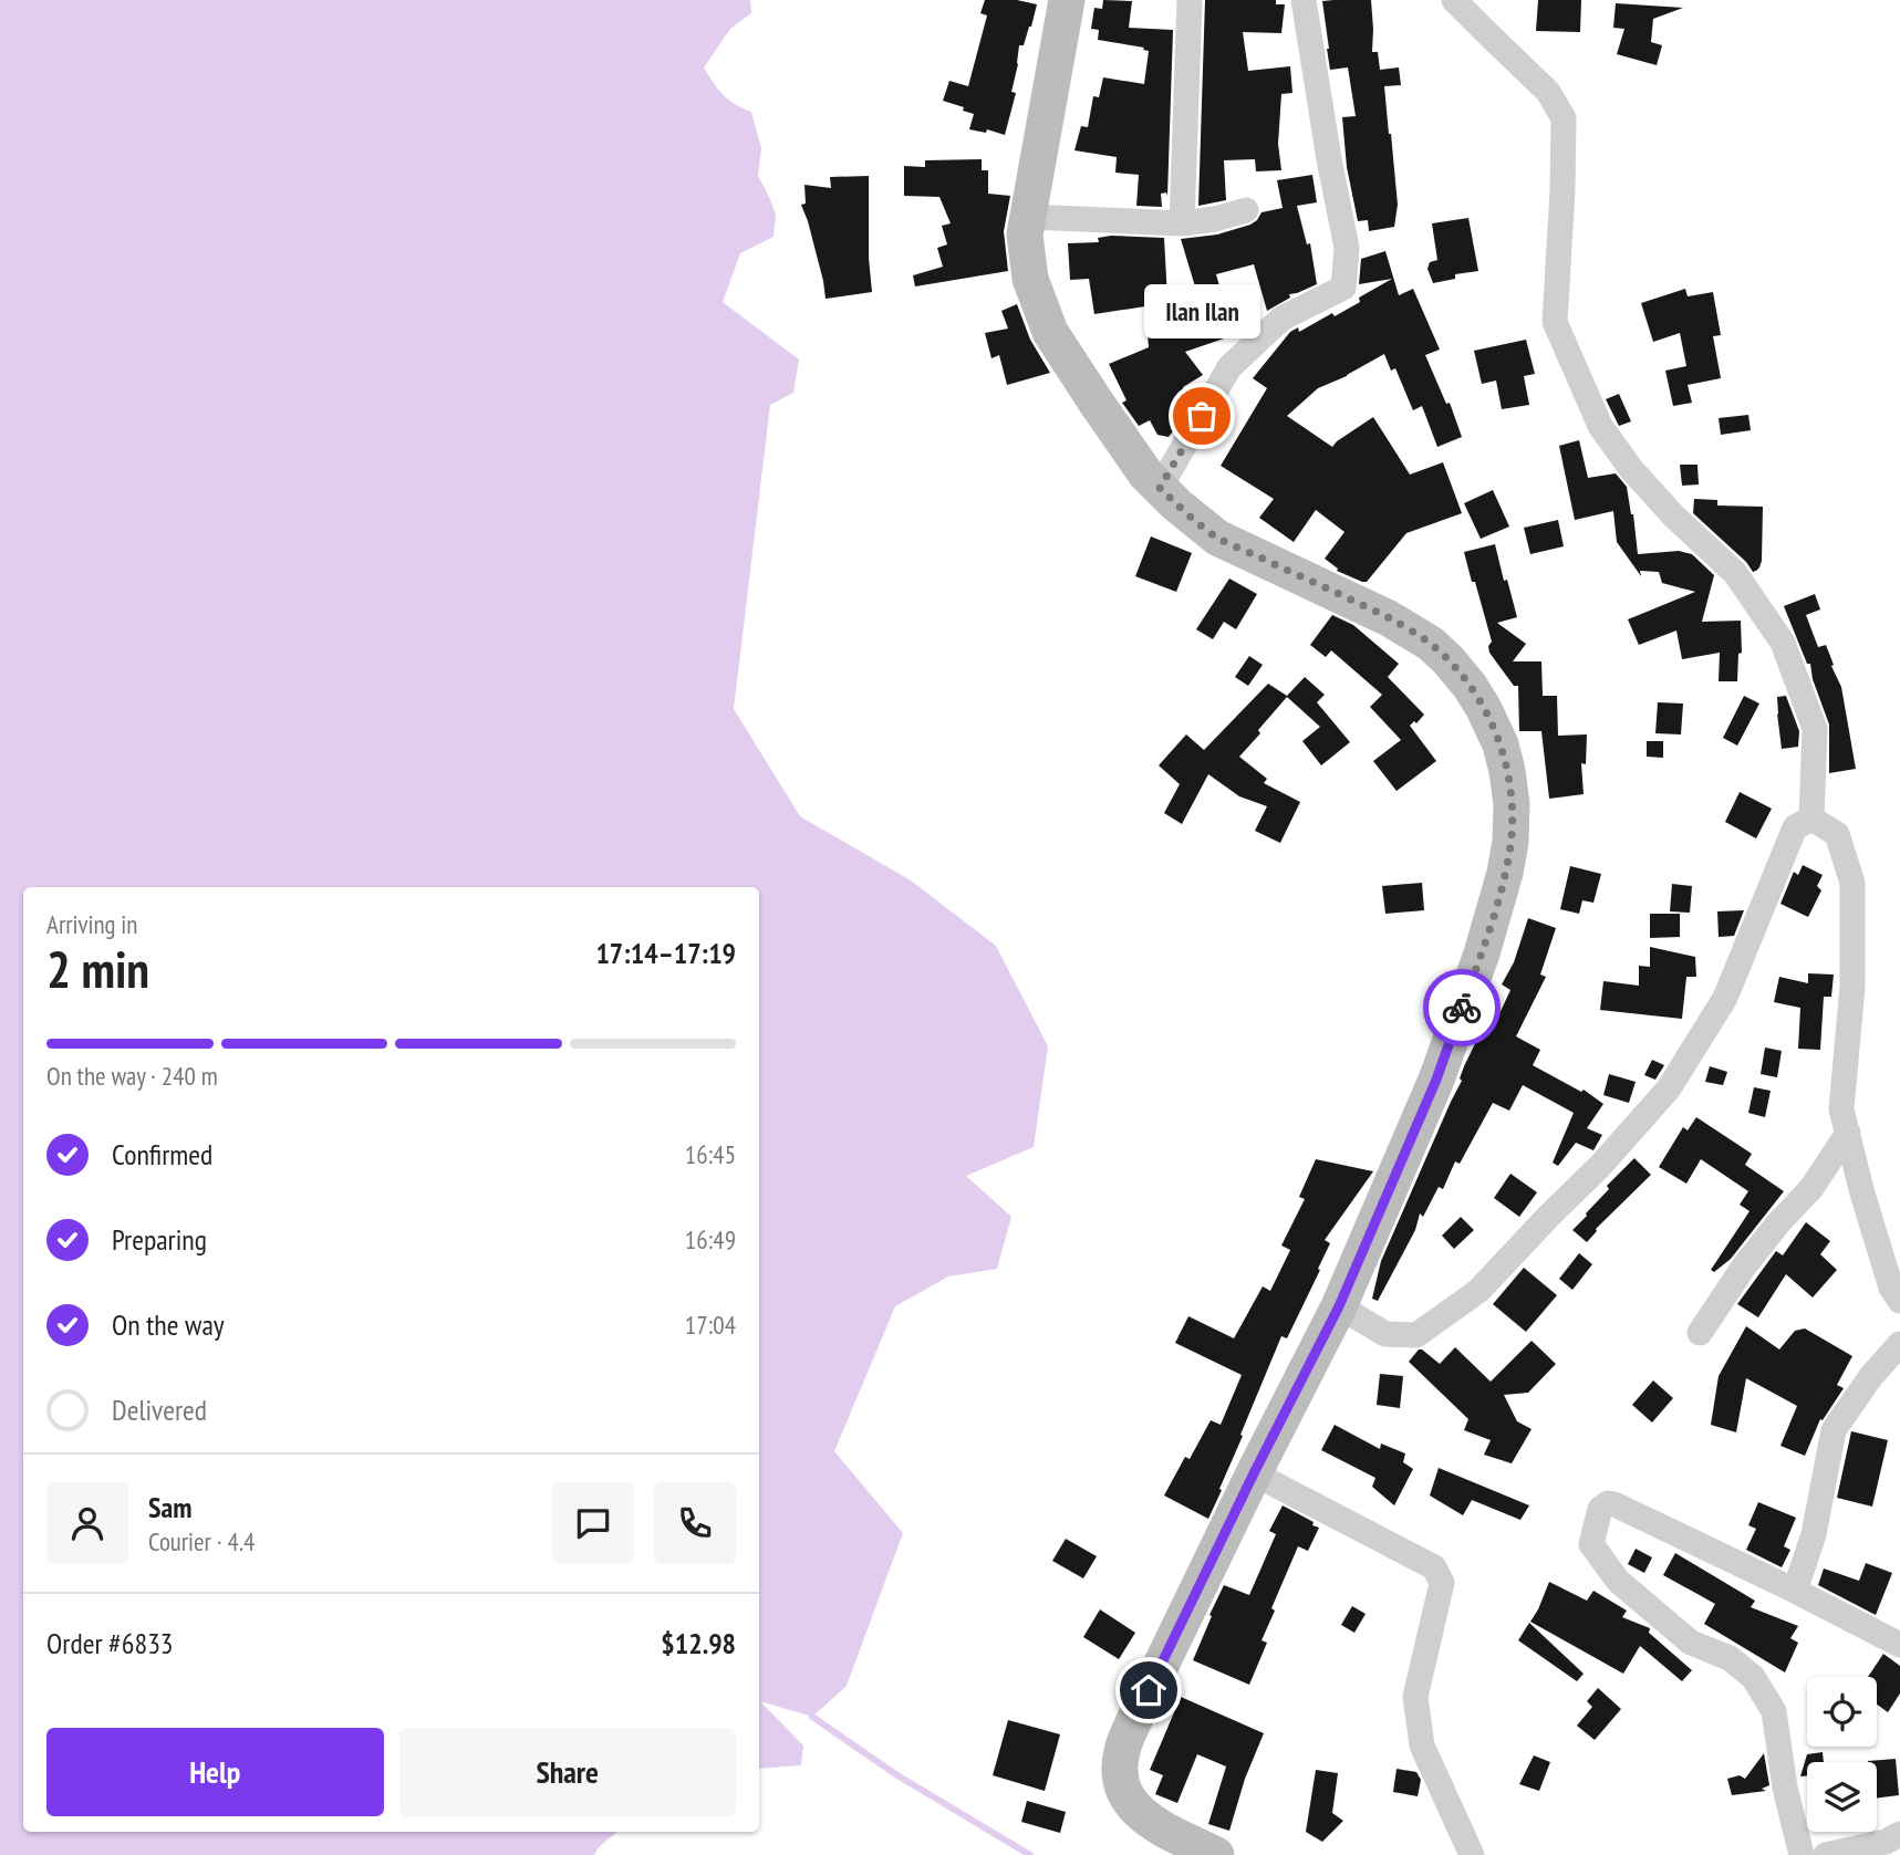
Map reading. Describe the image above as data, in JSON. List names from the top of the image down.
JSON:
{
  "places": ["Ilan Ilan"],
  "page": {
    "bubble": "Ilan Ilan",
    "heading": ["2 min", "Arriving in", "17:14–17:19"],
    "panel": [
      "Sam",
      "Courier · 4.4",
      "Order #6833",
      "$12.98"
    ],
    "bar": "On the way · 240 m",
    "list": [
      ["Confirmed", "16:45"],
      ["Preparing", "16:49"],
      ["On the way", "17:04"],
      "Delivered"
    ],
    "buttons": ["Help", "Share"]
  }
}
